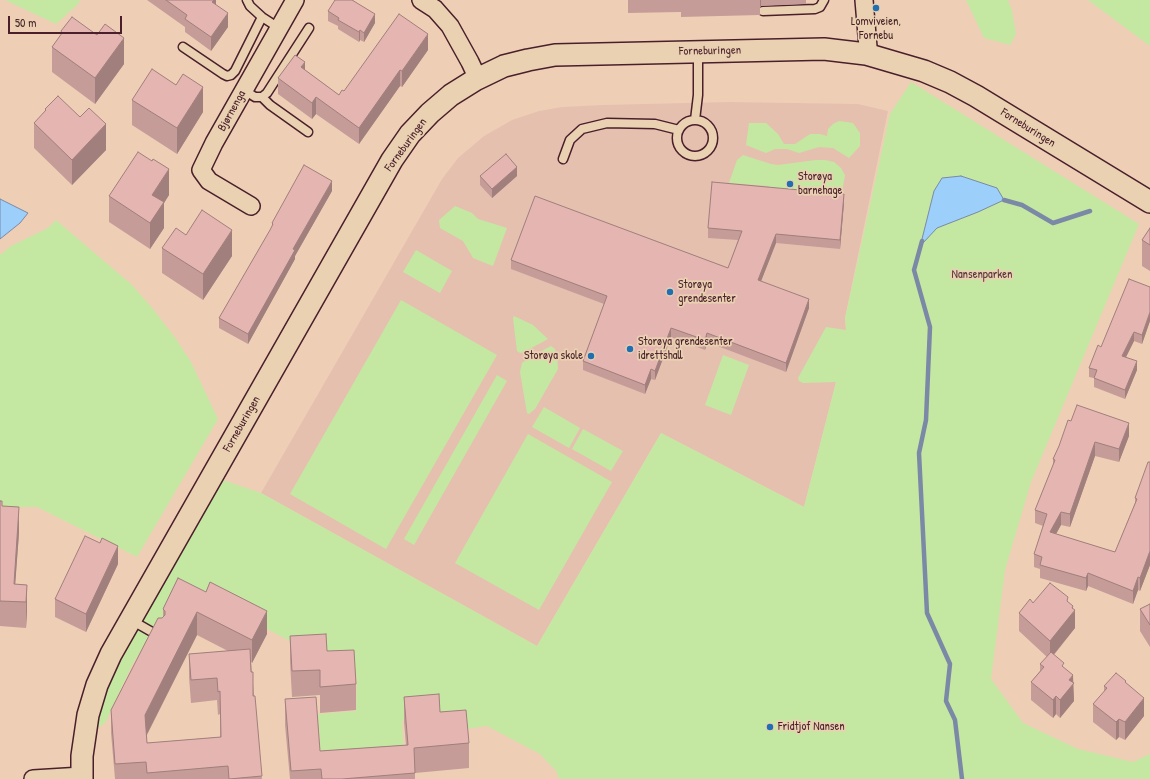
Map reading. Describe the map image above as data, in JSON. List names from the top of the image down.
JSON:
{
  "streets": {
    "street": ["Forneburingen", "Bjørnenga"]
  },
  "parks": ["Nansenparken"],
  "places": [
    "Lomviveien, Fornebu",
    "Storøya barnehage",
    "Storøya grendesenter",
    "Storøya grendesenter idrettshall",
    "Storøya skole",
    "Fridtjof Nansen"
  ],
  "scale_bar": "50 m"
}
